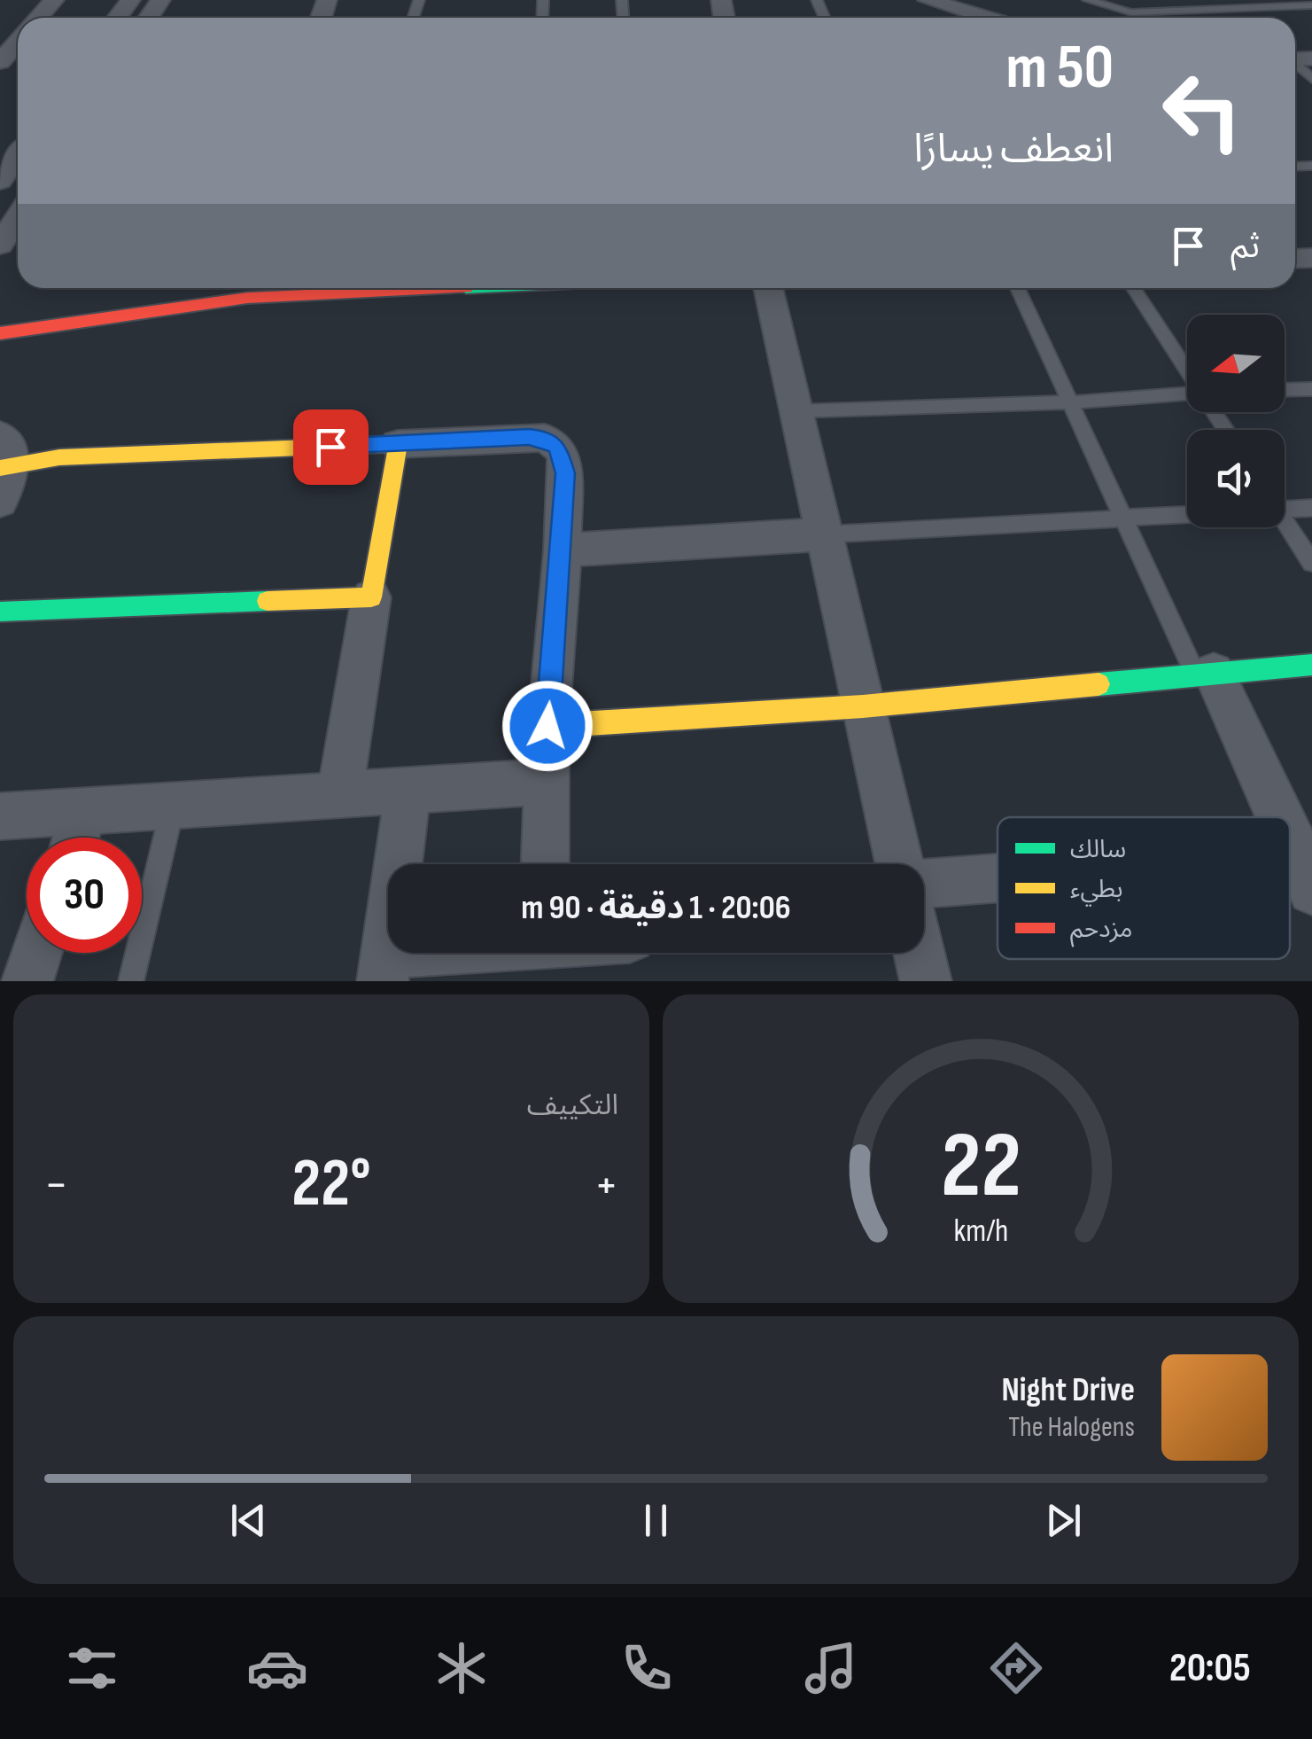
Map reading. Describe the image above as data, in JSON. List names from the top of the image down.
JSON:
{
  "legend": ["سالك", "بطيء", "مزدحم"],
  "north": "left",
  "page": {
    "turn": ["50 m", "انعطف يسارًا"],
    "then": "ثم",
    "limit": "30",
    "trip": "20:06 · 1 دقيقة · 90 m",
    "tile": "التكييف",
    "heat": ["−", "22°", "+"],
    "song": ["Night Drive", "The Halogens"],
    "tabs": "20:05",
    "gauge": ["22", "km/h"]
  }
}
